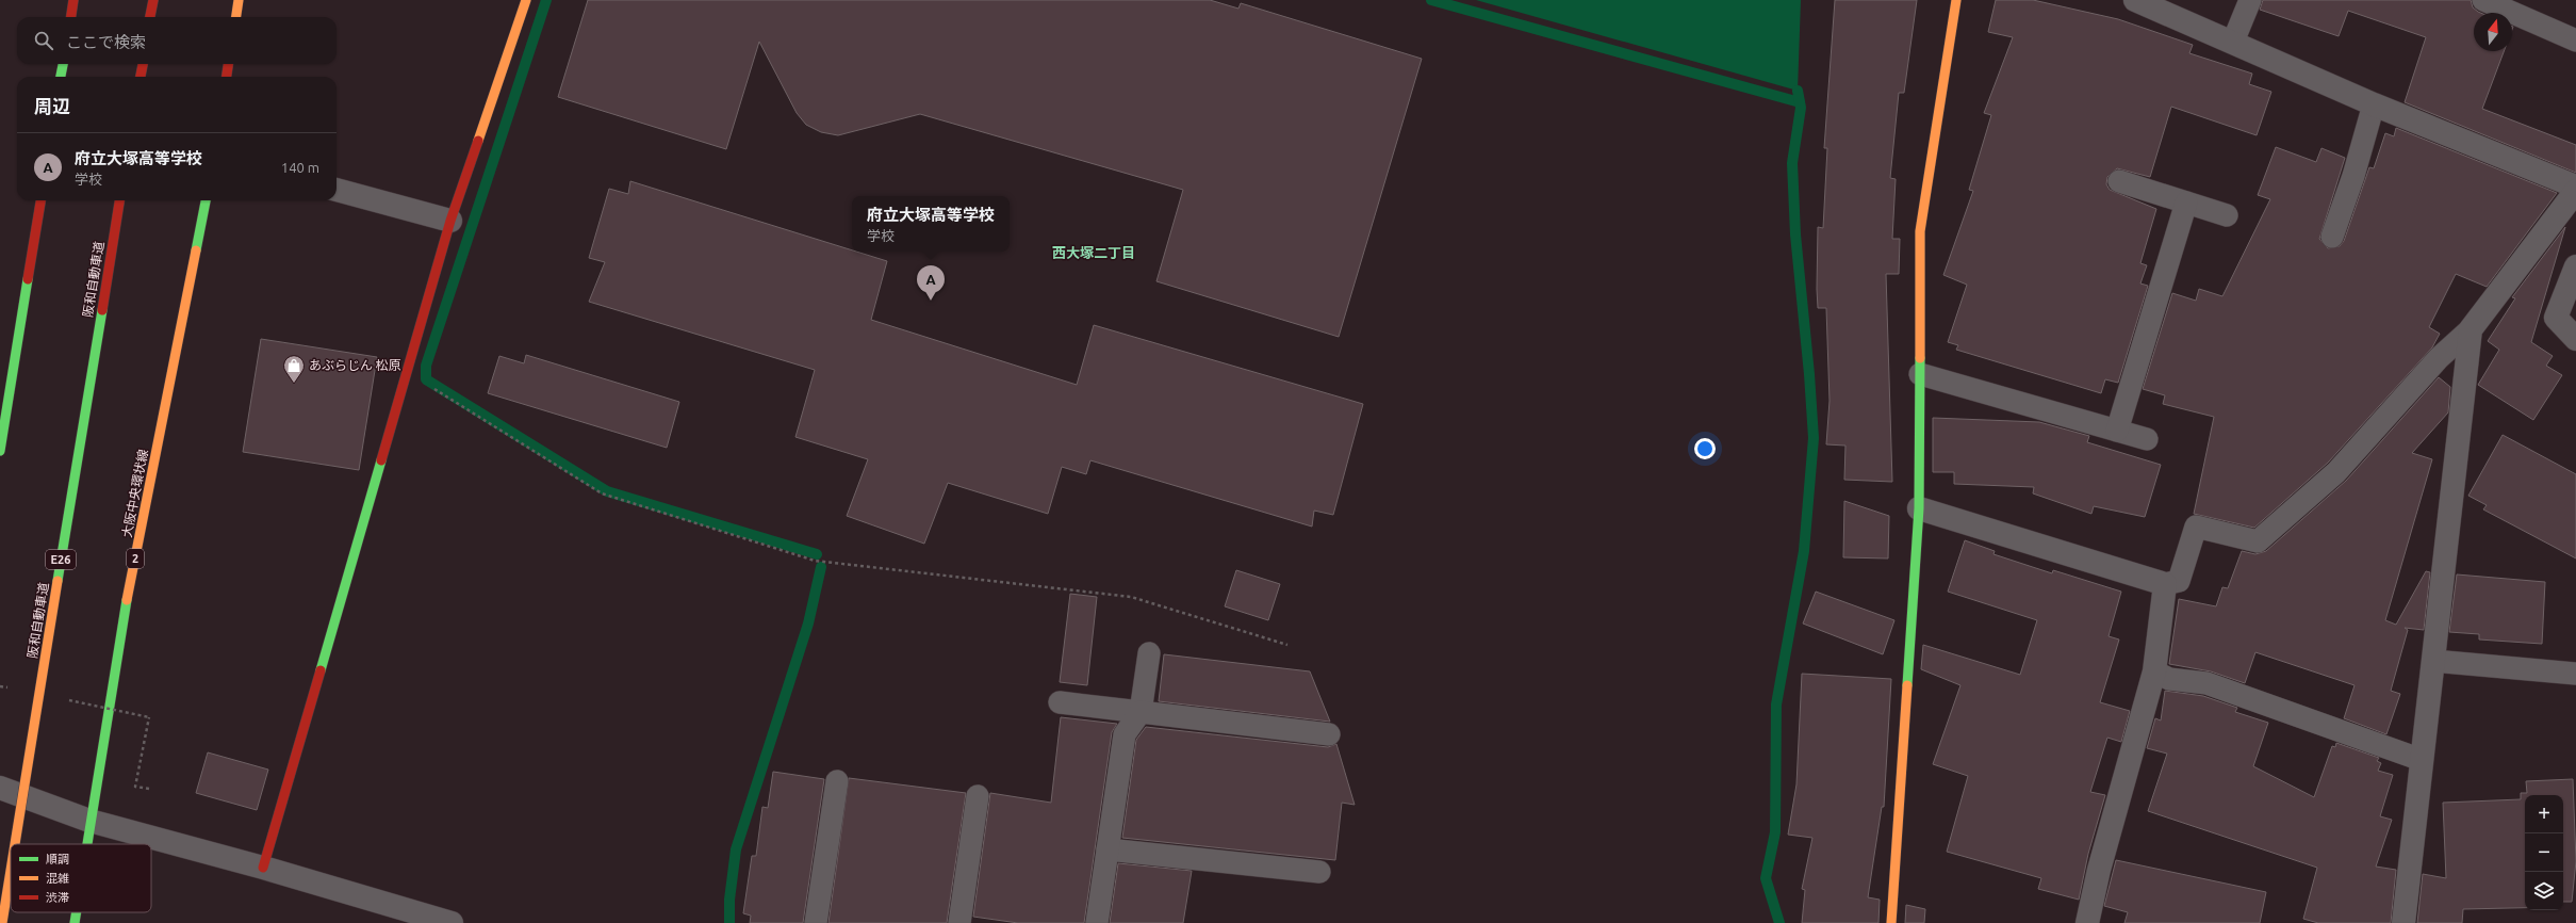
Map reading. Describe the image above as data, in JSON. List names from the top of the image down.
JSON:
{
  "streets": {
    "main road": [
      "阪和自動車道",
      "大阪中央環状線",
      "2",
      "E26"
    ]
  },
  "districts": ["西大塚二丁目"],
  "places": {
    "shop": ["あぶらじん 松原"]
  },
  "legend": ["順調", "混雑", "渋滞"],
  "north": "top",
  "page": {
    "search": "ここで検索",
    "heading": "周辺",
    "list": [
      {
        "mark": "A",
        "name": "府立大塚高等学校",
        "note": "学校",
        "value": "140 m"
      }
    ],
    "popup": ["府立大塚高等学校", "学校"],
    "pins": "A",
    "map_buttons": ["+", "−"]
  }
}
